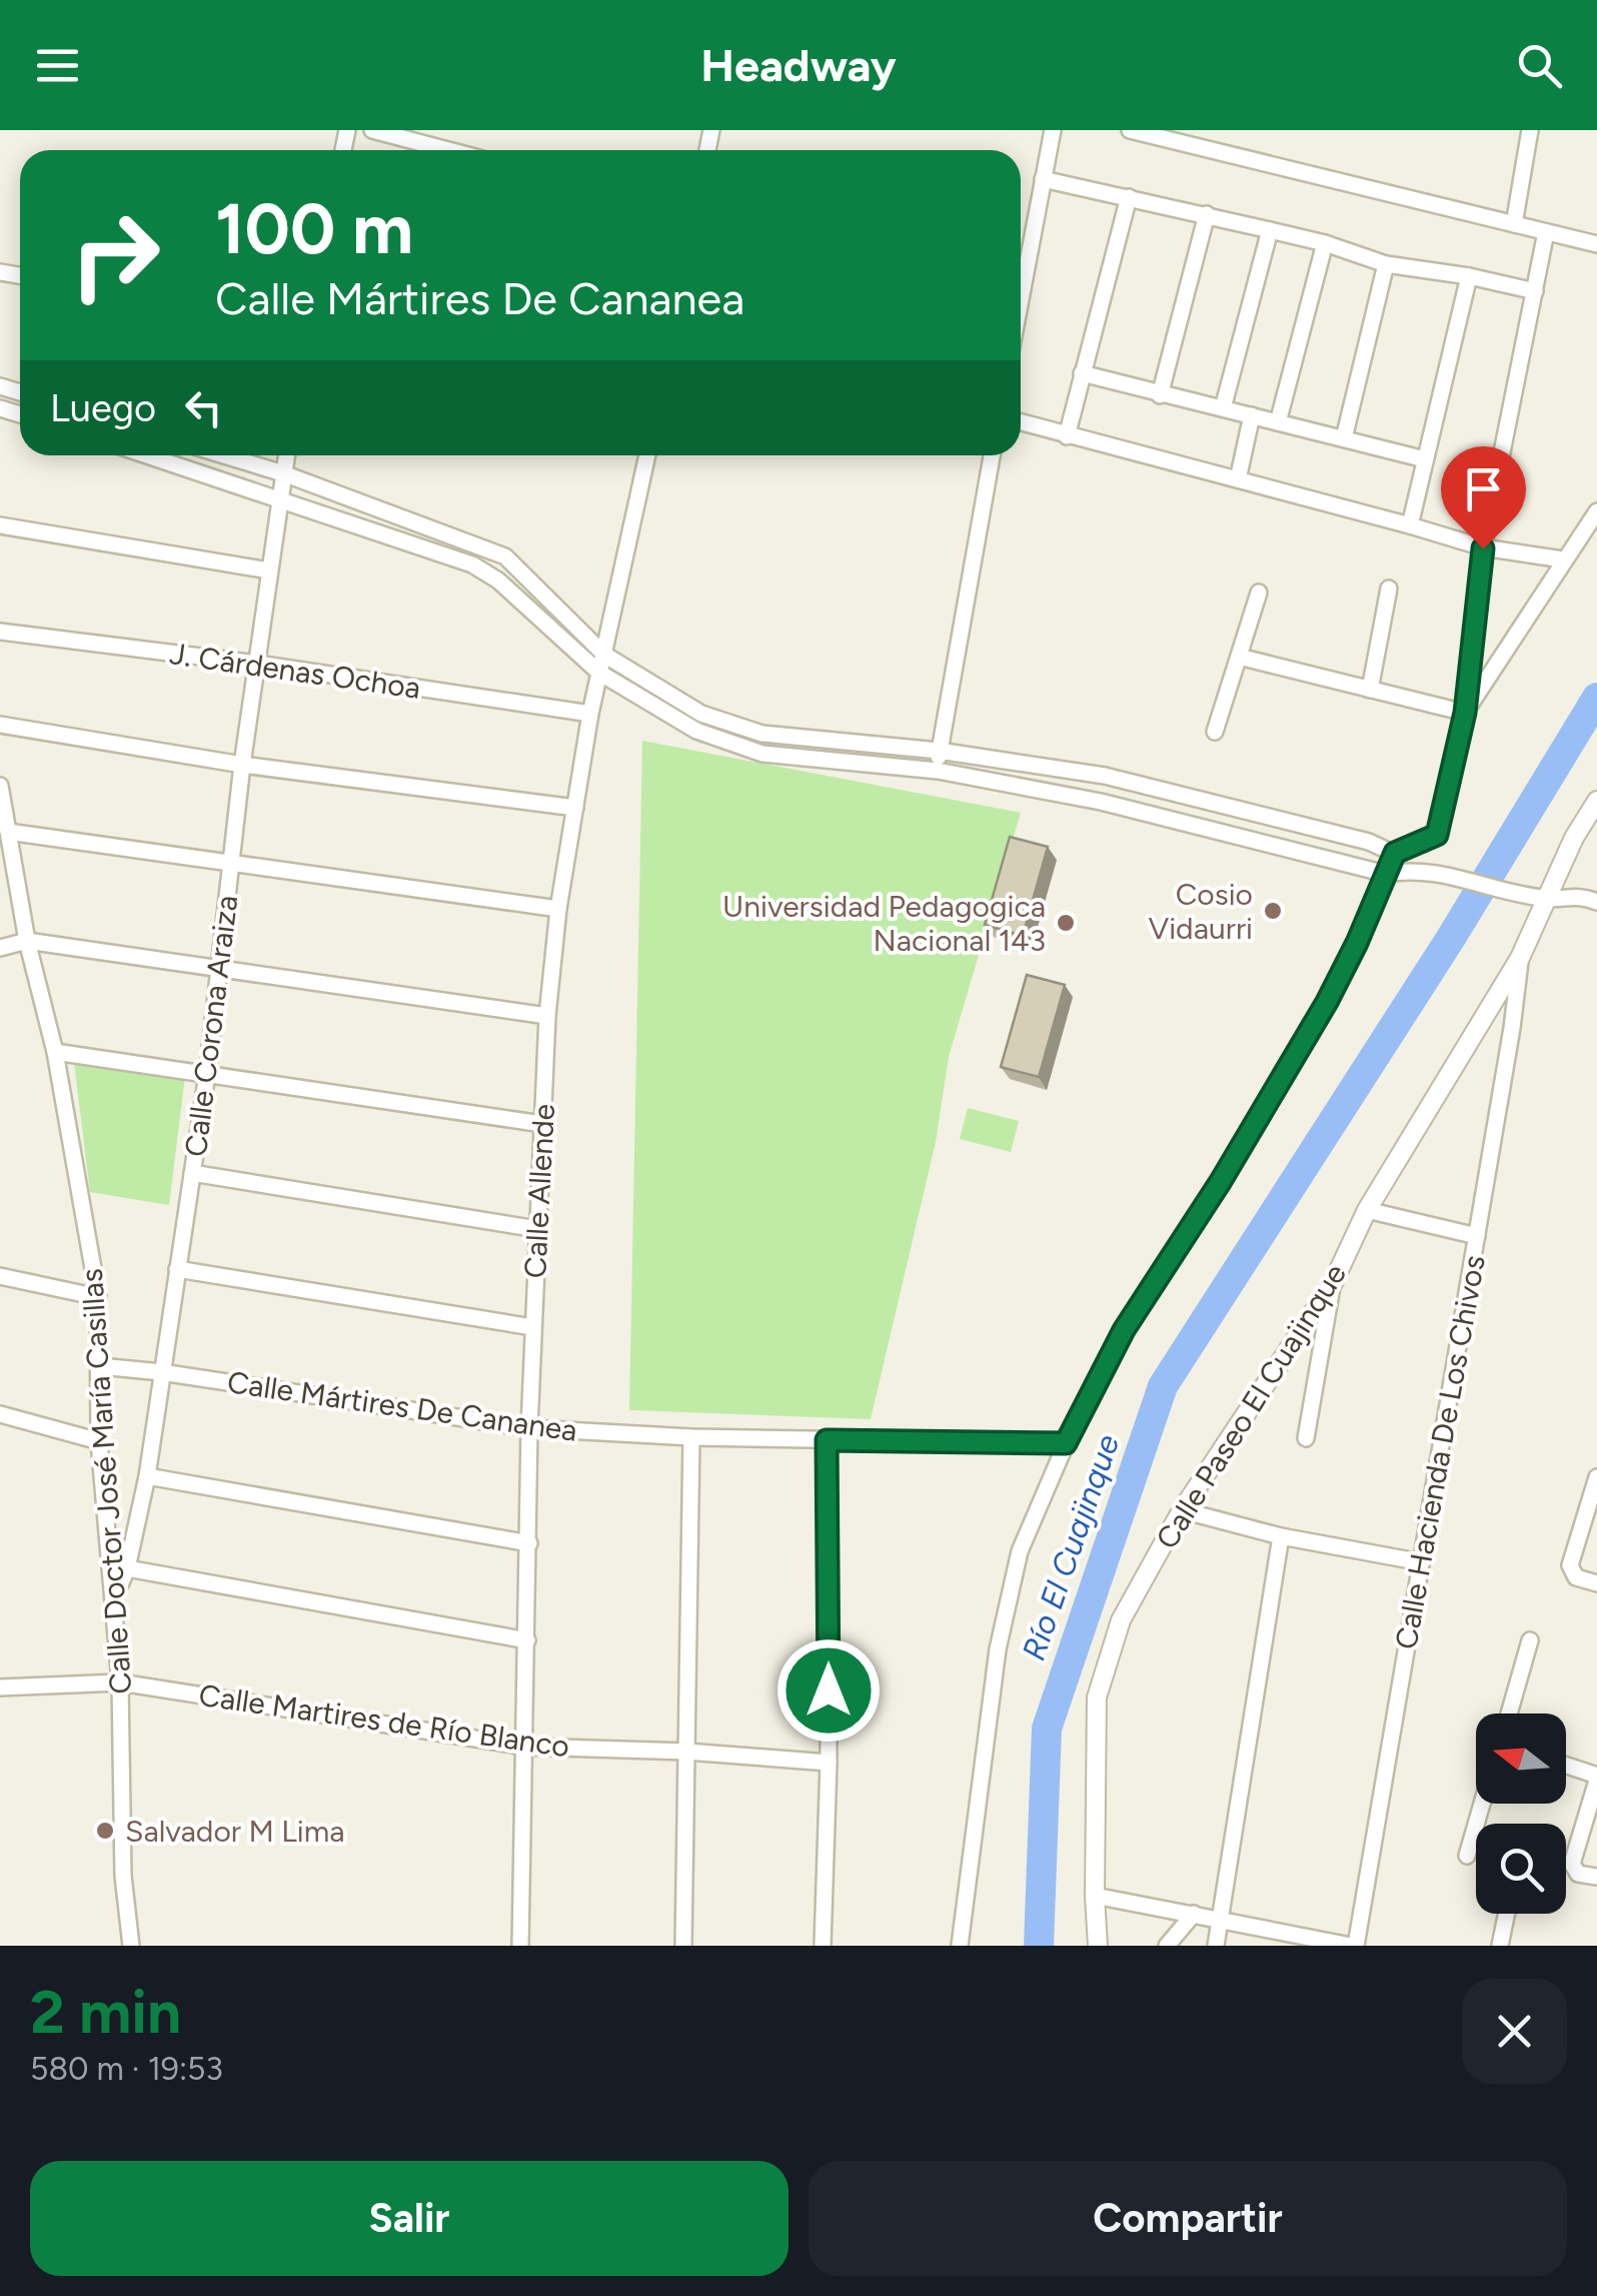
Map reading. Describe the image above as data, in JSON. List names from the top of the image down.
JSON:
{
  "streets": {
    "street": [
      "J. Cárdenas Ochoa",
      "Calle Corona Araiza",
      "Calle Allende",
      "Calle Mártires De Cananea",
      "Calle Paseo El Cuajinque",
      "Calle Hacienda De Los Chivos",
      "Calle Doctor José María Casillas",
      "Calle Martires de Río Blanco"
    ]
  },
  "crossings": [
    ["J. Cárdenas Ochoa", "Calle Corona Araiza"],
    ["J. Cárdenas Ochoa", "Calle Allende"],
    ["Calle Corona Araiza", "Calle Mártires De Cananea"],
    ["Calle Corona Araiza", "Calle Doctor José María Casillas"],
    ["Calle Allende", "Calle Mártires De Cananea"],
    ["Calle Allende", "Calle Martires de Río Blanco"],
    ["Calle Mártires De Cananea", "Calle Doctor José María Casillas"],
    ["Calle Paseo El Cuajinque", "Calle Hacienda De Los Chivos"],
    ["Calle Doctor José María Casillas", "Calle Martires de Río Blanco"]
  ],
  "water": ["Río El Cuajinque"],
  "places": ["Cosio Vidaurri", "Universidad Pedagogica Nacional 143", "Salvador M Lima"],
  "north": "left",
  "page": {
    "header": "Headway",
    "turn": ["100 m", "Calle Mártires De Cananea"],
    "then": "Luego",
    "heading": ["2 min", "580 m · 19:53"],
    "buttons": ["Salir", "Compartir"]
  }
}
